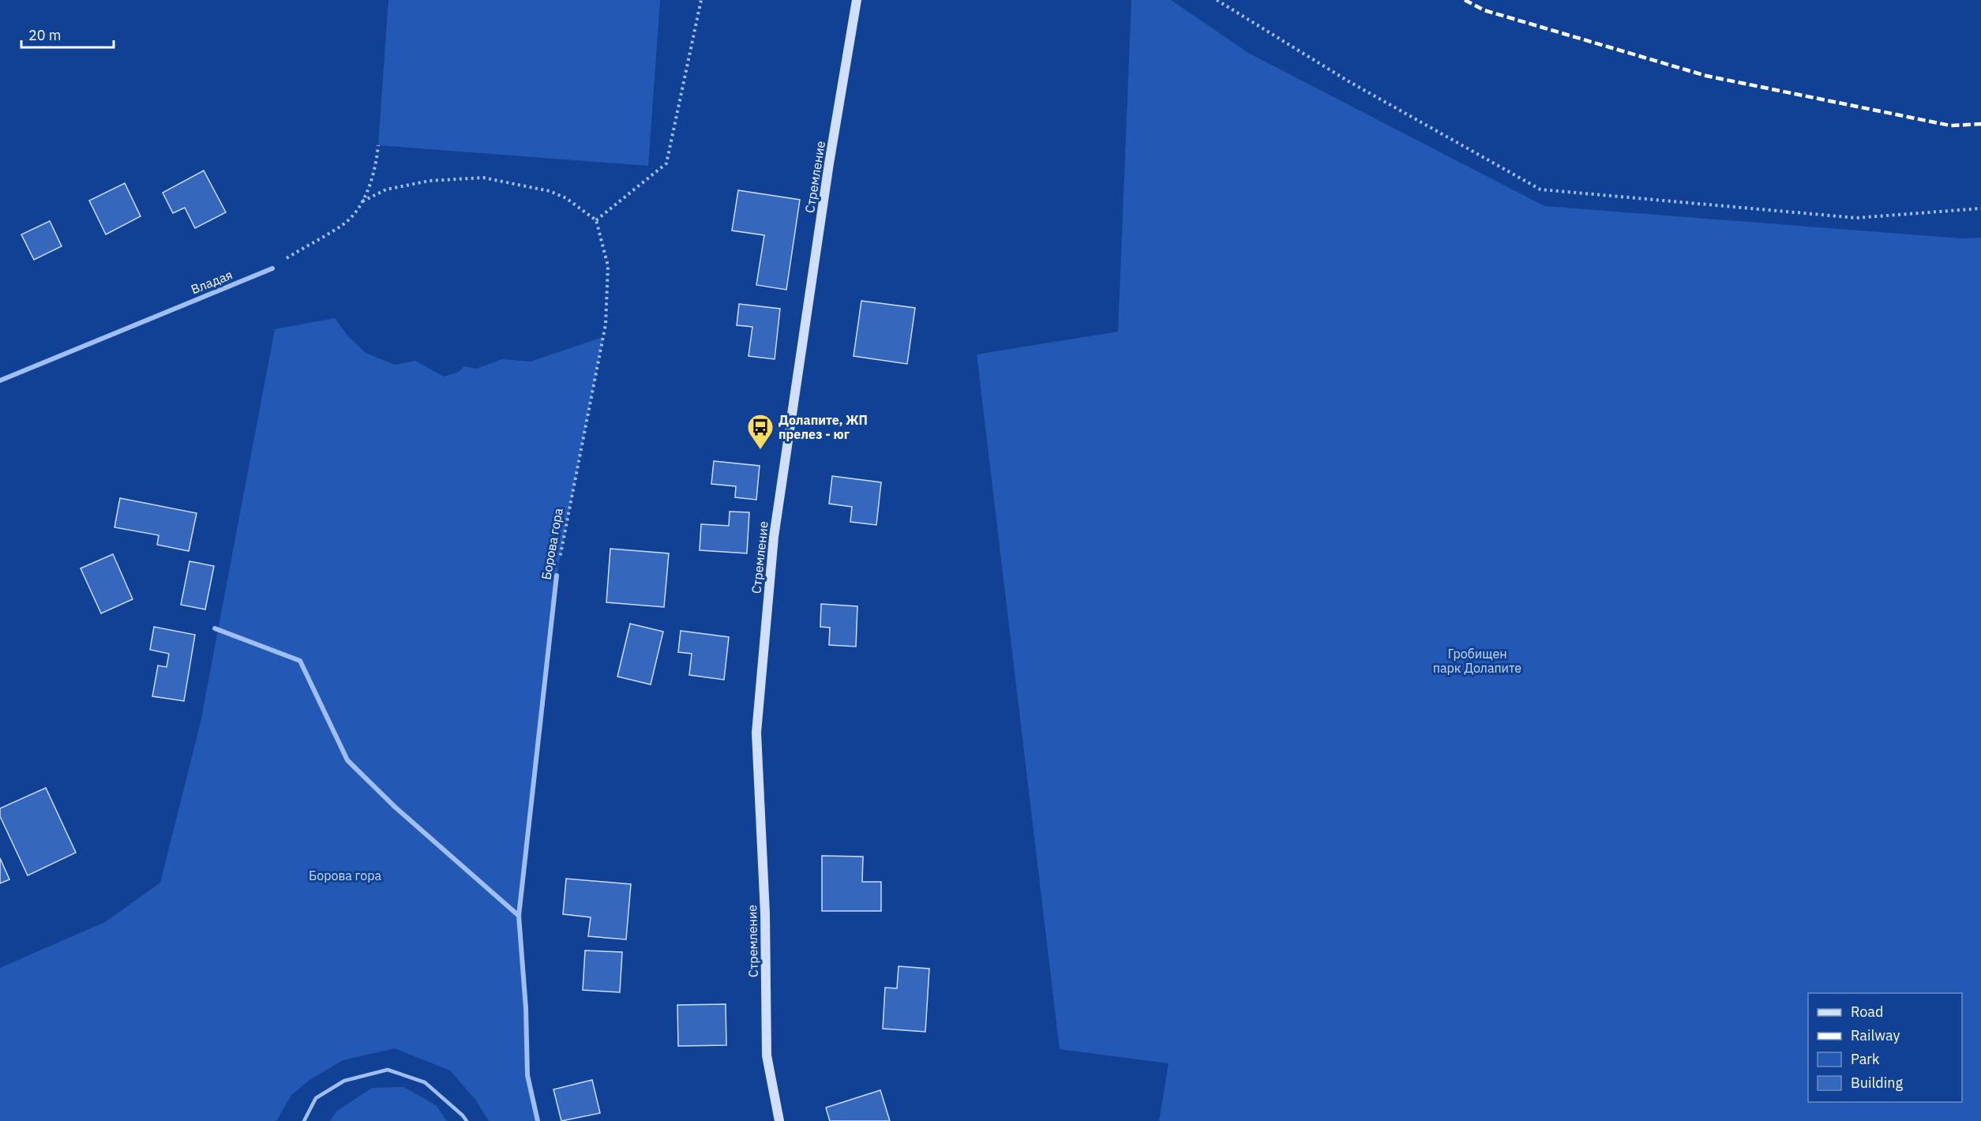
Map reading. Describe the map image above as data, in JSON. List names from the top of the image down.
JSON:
{
  "streets": {
    "street": ["Стремление", "Владая", "Борова гора"]
  },
  "parks": ["Гробищен парк Долапите", "Борова гора"],
  "places": {
    "bus stop": ["Долапите, ЖП прелез - юг"]
  },
  "legend": [
    "Road",
    "Railway",
    "Park",
    "Building"
  ],
  "scale_bar": "20 m"
}
